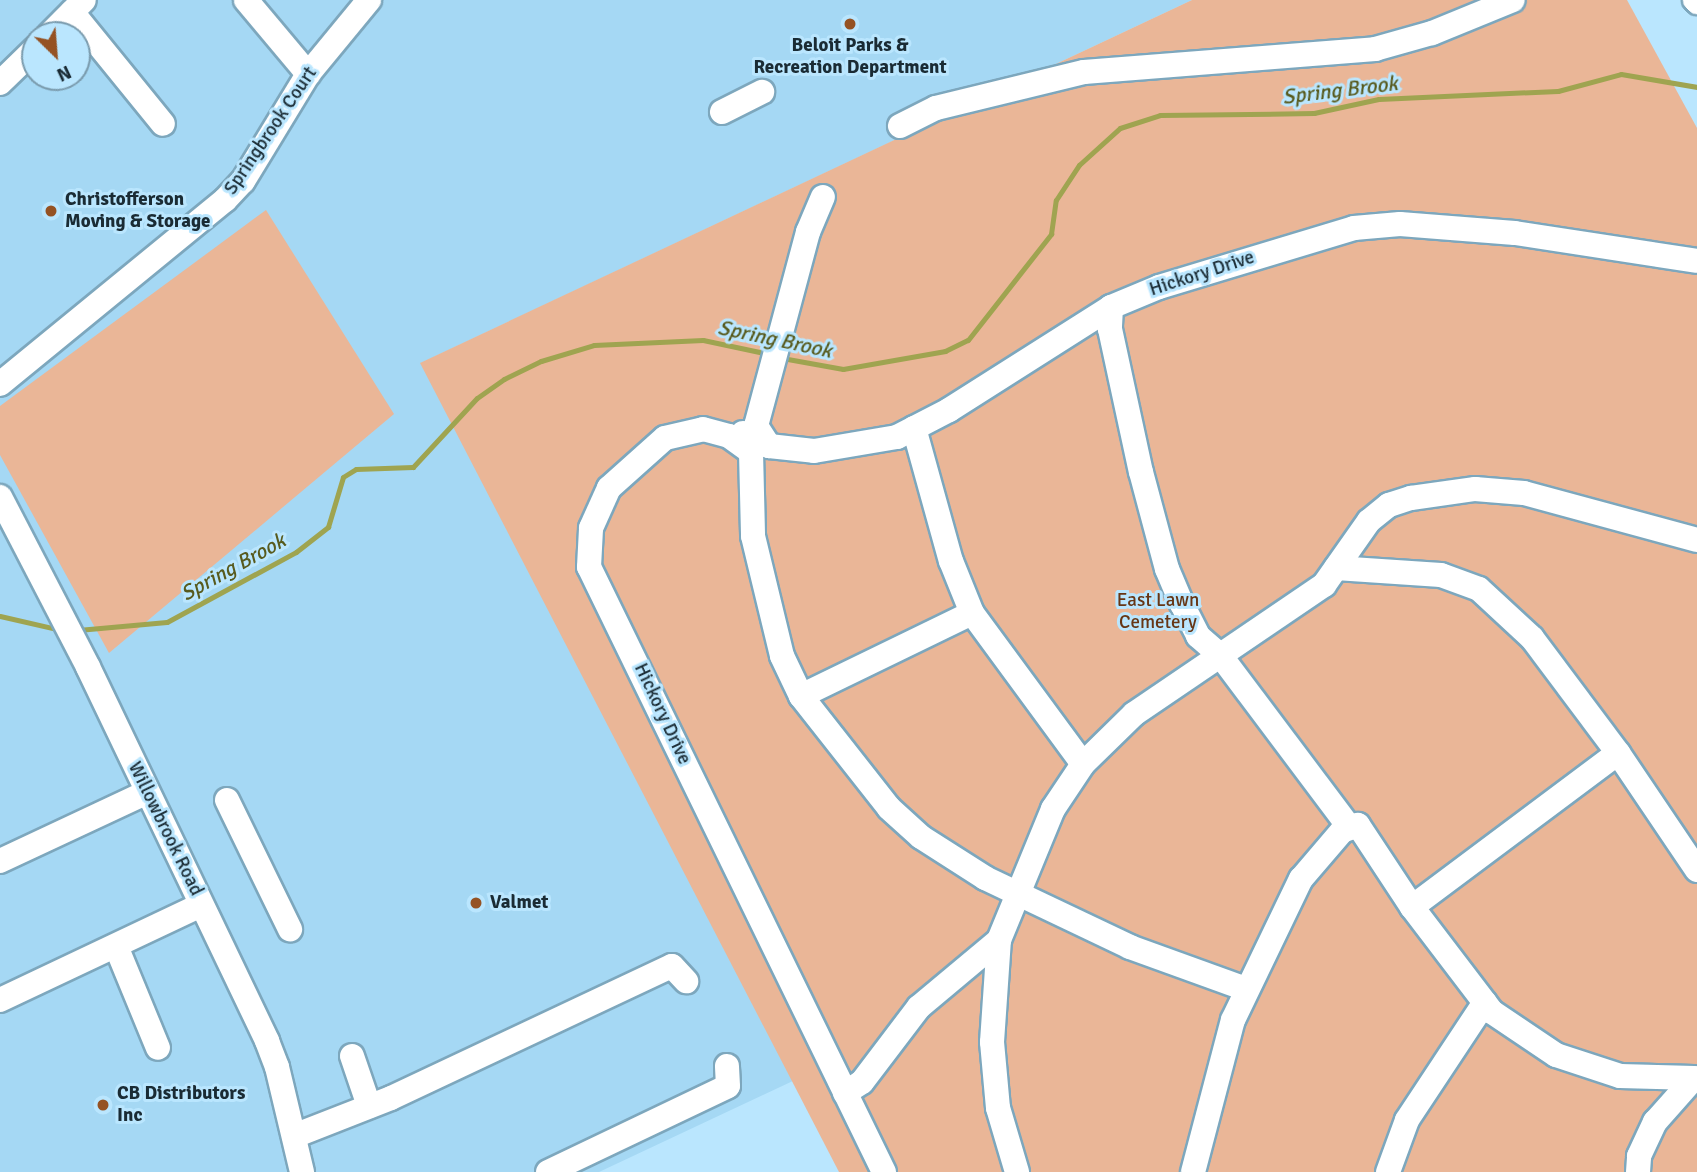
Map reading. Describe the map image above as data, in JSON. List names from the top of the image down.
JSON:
{
  "streets": {
    "street": ["Springbrook Court", "Hickory Drive", "Willowbrook Road"]
  },
  "water": ["Spring Brook"],
  "parks": ["East Lawn Cemetery"],
  "places": [
    "Beloit Parks & Recreation Department",
    "Christofferson Moving & Storage",
    "Valmet",
    "CB Distributors Inc"
  ],
  "north": "bottom right"
}
